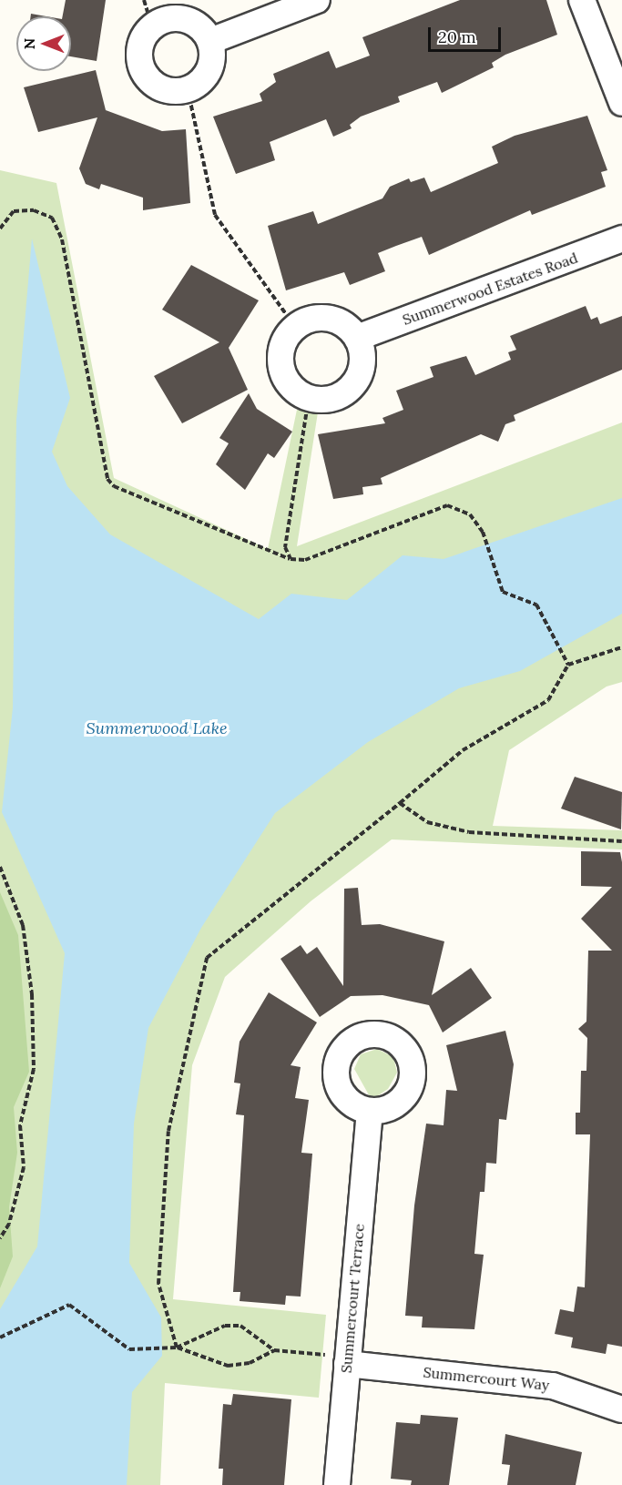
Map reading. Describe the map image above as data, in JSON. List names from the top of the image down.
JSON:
{
  "streets": {
    "street": ["Summerwood Estates Road", "Summercourt Terrace", "Summercourt Way"]
  },
  "crossings": [
    ["Summercourt Terrace", "Summercourt Way"]
  ],
  "water": ["Summerwood Lake"],
  "scale_bar": "20 m",
  "north": "left"
}
